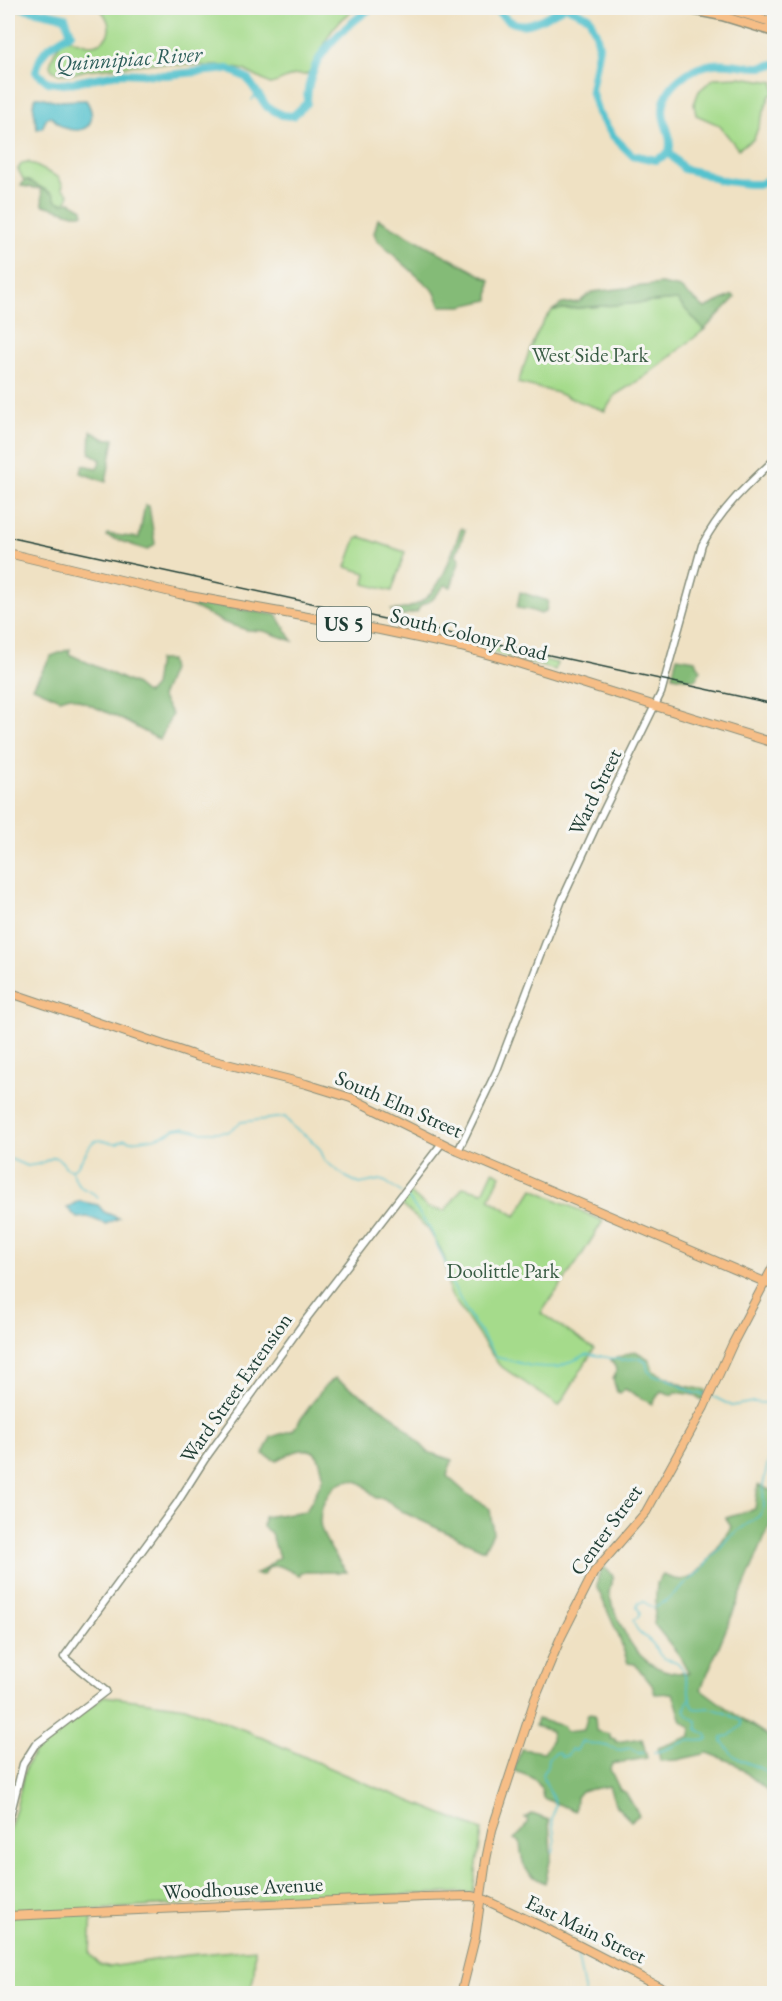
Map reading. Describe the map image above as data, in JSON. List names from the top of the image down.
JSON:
{
  "streets": {
    "main road": [
      "US 5",
      "South Colony Road",
      "South Elm Street",
      "Center Street",
      "Woodhouse Avenue",
      "East Main Street"
    ],
    "street": ["Ward Street", "Ward Street Extension"]
  },
  "crossings": [
    ["South Colony Road", "Ward Street"],
    ["Ward Street", "South Elm Street"],
    ["South Elm Street", "Ward Street Extension"],
    ["South Elm Street", "Center Street"],
    ["Center Street", "Woodhouse Avenue"],
    ["Center Street", "East Main Street"],
    ["Woodhouse Avenue", "East Main Street"]
  ],
  "water": ["Quinnipiac River"],
  "parks": ["West Side Park", "Doolittle Park"]
}
